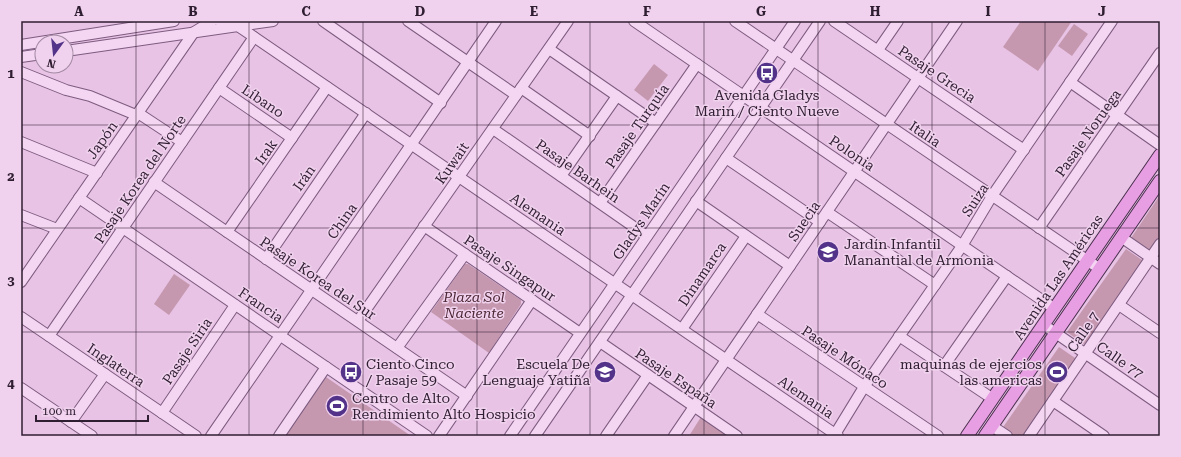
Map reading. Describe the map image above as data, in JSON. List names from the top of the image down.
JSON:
{
  "streets": {
    "main road": ["Avenida Las Américas"],
    "street": [
      "Pasaje Grecia",
      "Líbano",
      "Pasaje Turquía",
      "Pasaje Noruega",
      "Italia",
      "Japón",
      "Irak",
      "Polonia",
      "Kuwait",
      "Pasaje Barhein",
      "Irán",
      "Pasaje Korea del Norte",
      "Suiza",
      "Alemania",
      "China",
      "Gladys Marín",
      "Suecia",
      "Pasaje Singapur",
      "Dinamarca",
      "Pasaje Korea del Sur",
      "Francia",
      "Calle 7",
      "Pasaje Siria",
      "Pasaje Mónaco",
      "Calle 77",
      "Inglaterra",
      "Pasaje España"
    ]
  },
  "crossings": [
    ["Pasaje Grecia", "Suiza"],
    ["Pasaje Grecia", "Suecia"],
    ["Líbano", "Irak"],
    ["Líbano", "Pasaje Korea del Norte"],
    ["Pasaje Turquía", "Polonia"],
    ["Pasaje Turquía", "Pasaje Barhein"],
    ["Pasaje Noruega", "Italia"],
    ["Italia", "Suiza"],
    ["Italia", "Gladys Marín"],
    ["Italia", "Suecia"],
    ["Italia", "Avenida Las Américas"],
    ["Japón", "Francia"],
    ["Irak", "Alemania"],
    ["Irak", "Pasaje Korea del Sur"],
    ["Polonia", "Suiza"],
    ["Polonia", "Gladys Marín"],
    ["Polonia", "Suecia"],
    ["Polonia", "Avenida Las Américas"],
    ["Kuwait", "Pasaje Barhein"],
    ["Kuwait", "Alemania"],
    ["Kuwait", "Pasaje Singapur"],
    ["Kuwait", "Pasaje Korea del Sur"],
    ["Pasaje Barhein", "Gladys Marín"],
    ["Irán", "Alemania"],
    ["Irán", "Pasaje Korea del Sur"],
    ["Pasaje Korea del Norte", "Alemania"],
    ["Pasaje Korea del Norte", "Pasaje Korea del Sur"],
    ["Pasaje Korea del Norte", "Francia"],
    ["Pasaje Korea del Norte", "Inglaterra"],
    ["Suiza", "Alemania"],
    ["Suiza", "Pasaje Mónaco"],
    ["Alemania", "China"],
    ["Alemania", "Gladys Marín"],
    ["Alemania", "Suecia"],
    ["Alemania", "Dinamarca"],
    ["China", "Pasaje Korea del Sur"],
    ["China", "Francia"],
    ["Gladys Marín", "Pasaje Singapur"],
    ["Suecia", "Pasaje Mónaco"],
    ["Suecia", "Pasaje España"],
    ["Avenida Las Américas", "Calle 77"],
    ["Francia", "Pasaje Siria"],
    ["Calle 7", "Calle 77"],
    ["Pasaje Siria", "Inglaterra"]
  ],
  "parks": ["Plaza Sol Naciente"],
  "places": {
    "bus stop": ["Avenida Gladys Marin / Ciento Nueve", "Ciento Cinco / Pasaje 59"],
    "school or university": ["Jardín Infantil Manantial de Armonia", "Escuela De Lenguaje Yatiña"],
    "sports": ["maquinas de ejercios las americas", "Centro de Alto Rendimiento Alto Hospicio"]
  },
  "scale_bar": "100 m",
  "north": "bottom",
  "grid": {
    "columns": [
      "A",
      "B",
      "C",
      "D",
      "E",
      "F",
      "G",
      "H",
      "I",
      "J"
    ],
    "rows": [
      "1",
      "2",
      "3",
      "4"
    ]
  }
}
